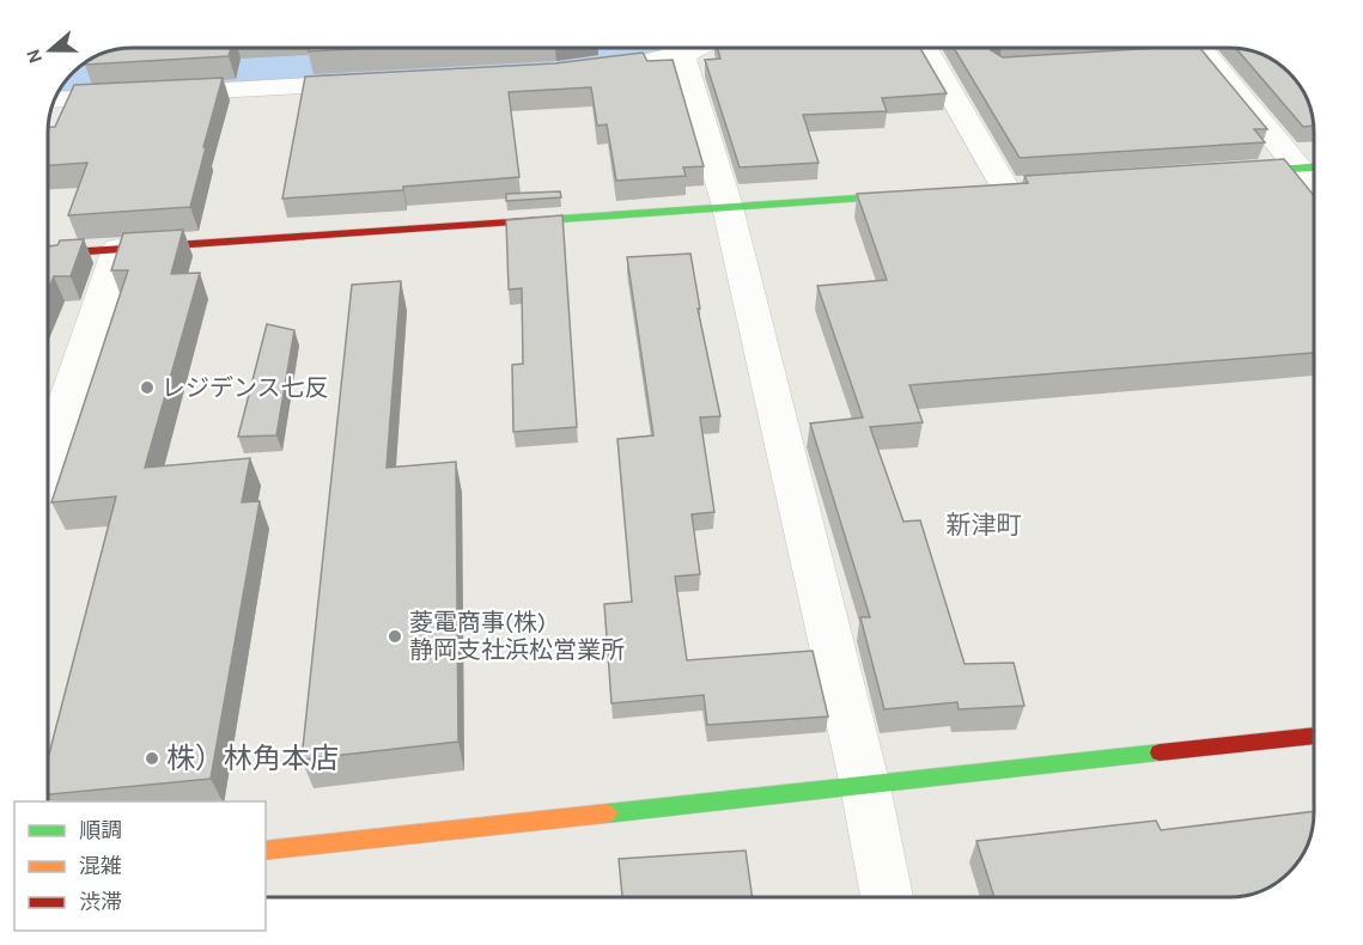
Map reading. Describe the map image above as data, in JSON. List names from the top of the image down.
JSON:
{
  "districts": ["新津町"],
  "places": ["レジデンス七反", "菱電商事(株) 静岡支社浜松営業所", "株）林角本店"],
  "legend": ["順調", "混雑", "渋滞"],
  "north": "left"
}
